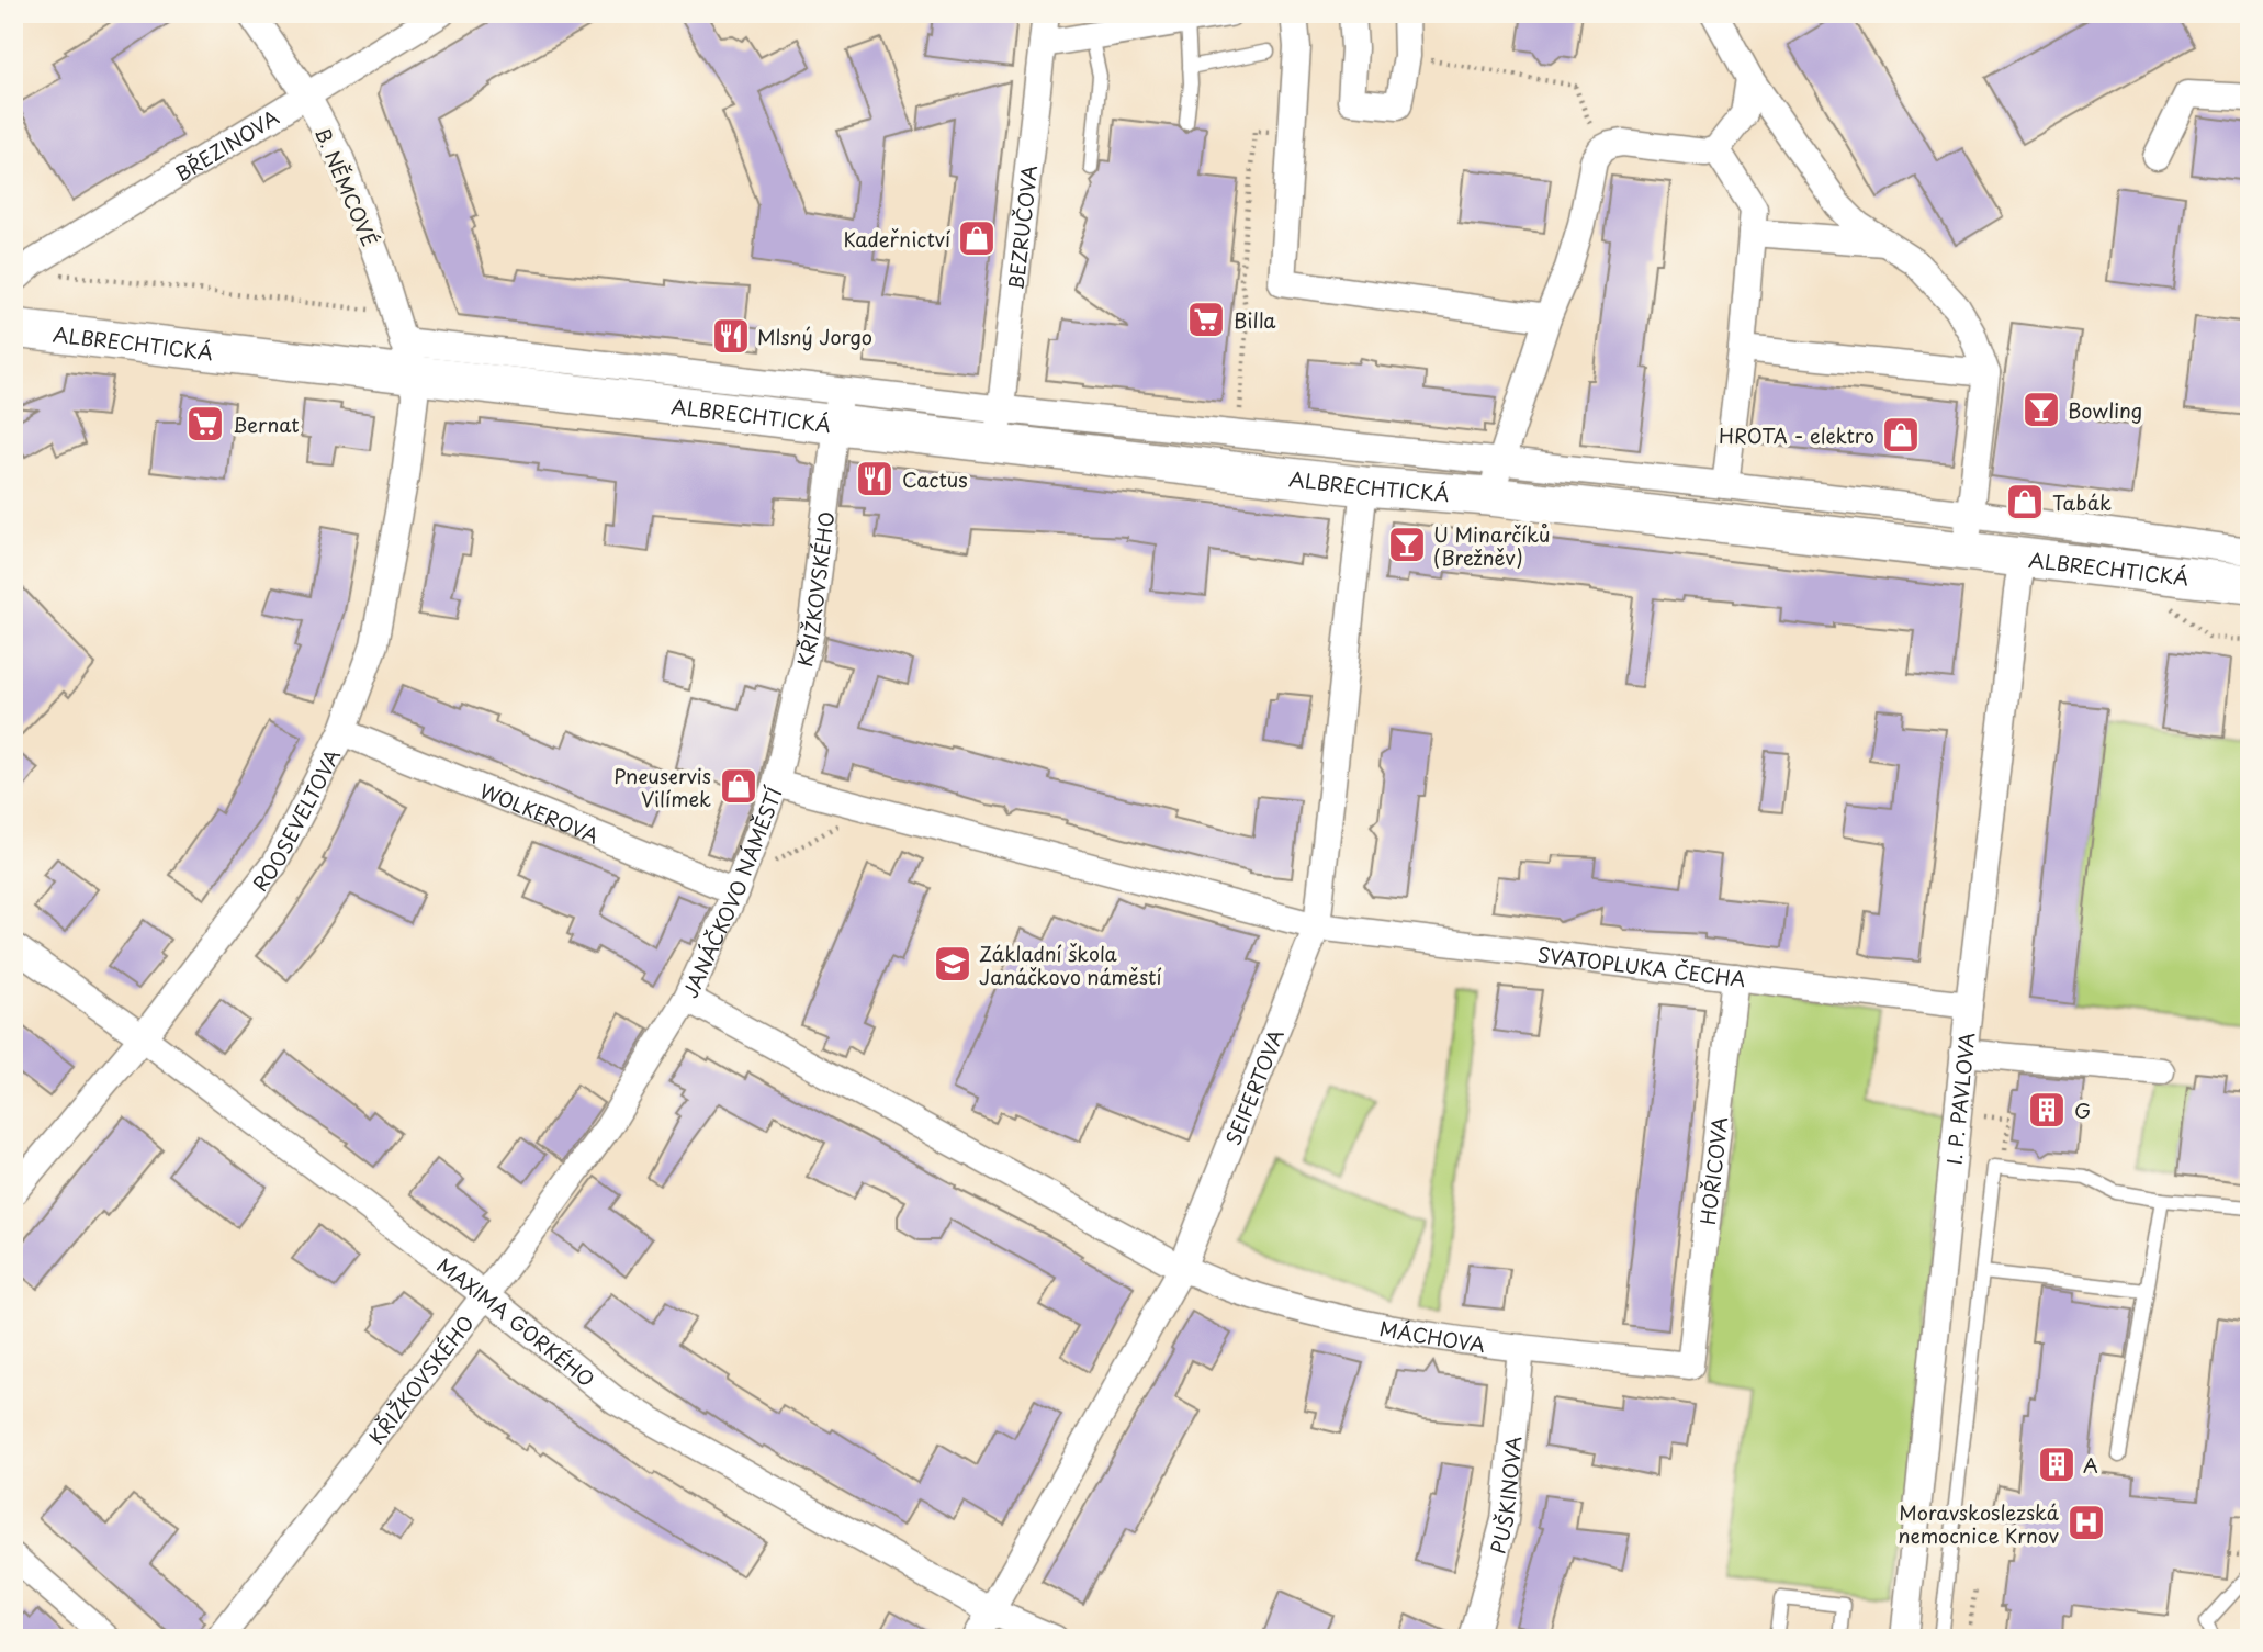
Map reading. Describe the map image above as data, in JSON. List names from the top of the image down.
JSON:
{
  "streets": {
    "main road": ["ALBRECHTICKÁ"],
    "street": [
      "BŘEZINOVA",
      "B. NĚMCOVÉ",
      "BEZRUČOVA",
      "KŘIŽKOVSKÉHO",
      "WOLKEROVA",
      "ROOSEVELTOVA",
      "JANÁČKOVO NÁMĚSTÍ",
      "SVATOPLUKA ČECHA",
      "SEIFERTOVA",
      "I. P. PAVLOVA",
      "HOŘICOVA",
      "MAXIMA GORKÉHO",
      "MÁCHOVA",
      "PUŠKINOVA"
    ]
  },
  "crossings": [
    ["BŘEZINOVA", "B. NĚMCOVÉ"],
    ["B. NĚMCOVÉ", "ALBRECHTICKÁ"],
    ["B. NĚMCOVÉ", "ROOSEVELTOVA"],
    ["BEZRUČOVA", "ALBRECHTICKÁ"],
    ["ALBRECHTICKÁ", "KŘIŽKOVSKÉHO"],
    ["ALBRECHTICKÁ", "ROOSEVELTOVA"],
    ["ALBRECHTICKÁ", "SEIFERTOVA"],
    ["ALBRECHTICKÁ", "I. P. PAVLOVA"],
    ["KŘIŽKOVSKÉHO", "JANÁČKOVO NÁMĚSTÍ"],
    ["KŘIŽKOVSKÉHO", "MAXIMA GORKÉHO"],
    ["WOLKEROVA", "ROOSEVELTOVA"],
    ["WOLKEROVA", "JANÁČKOVO NÁMĚSTÍ"],
    ["ROOSEVELTOVA", "MAXIMA GORKÉHO"],
    ["JANÁČKOVO NÁMĚSTÍ", "SVATOPLUKA ČECHA"],
    ["JANÁČKOVO NÁMĚSTÍ", "SEIFERTOVA"],
    ["JANÁČKOVO NÁMĚSTÍ", "MÁCHOVA"],
    ["SVATOPLUKA ČECHA", "SEIFERTOVA"],
    ["SVATOPLUKA ČECHA", "I. P. PAVLOVA"],
    ["SVATOPLUKA ČECHA", "HOŘICOVA"],
    ["SEIFERTOVA", "MAXIMA GORKÉHO"],
    ["SEIFERTOVA", "MÁCHOVA"],
    ["HOŘICOVA", "MÁCHOVA"],
    ["MÁCHOVA", "PUŠKINOVA"]
  ],
  "places": {
    "shop": [
      "Kadeřnictví",
      "HROTA - elektro",
      "Tabák",
      "Pneuservis Vilímek"
    ],
    "supermarket": ["Billa", "Bernat"],
    "restaurant": ["Mlsný Jorgo", "Cactus"],
    "bar": ["Bowling", "U Minarčíků (Brežněv)"],
    "school or university": ["Základní škola Janáčkovo náměstí"],
    "building": ["G", "A"],
    "hospital": ["Moravskoslezská nemocnice Krnov"]
  }
}
